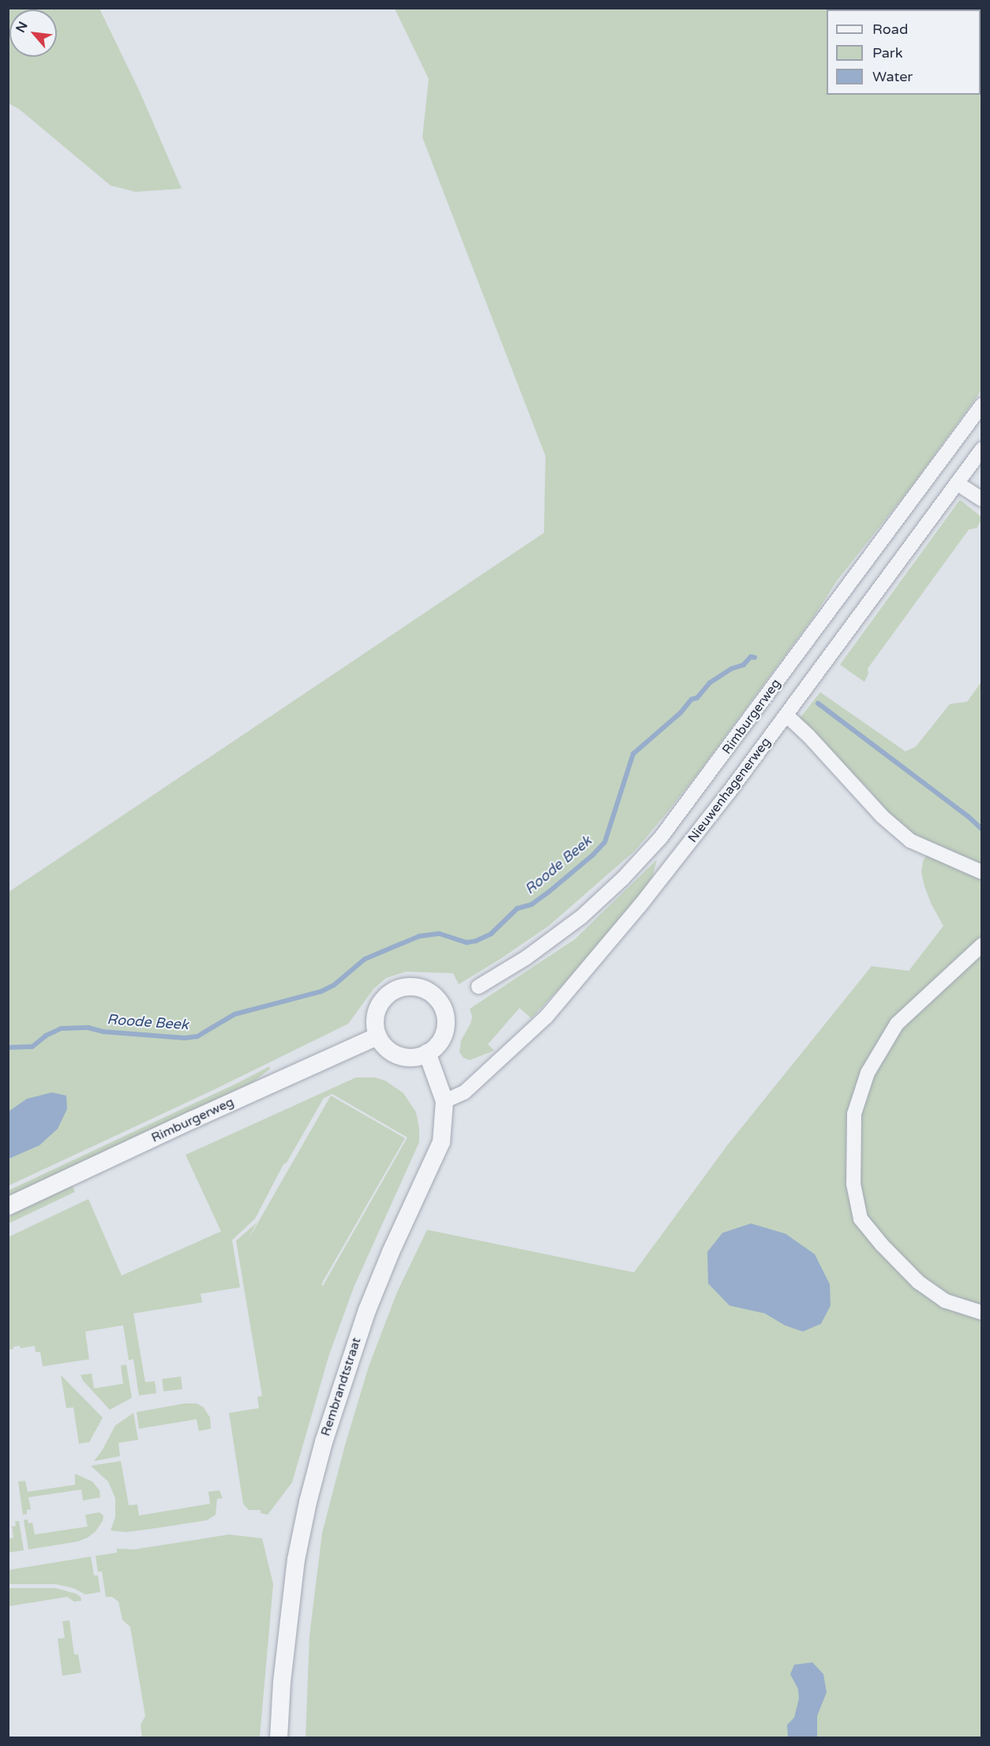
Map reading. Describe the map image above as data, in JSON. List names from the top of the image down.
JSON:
{
  "streets": {
    "street": ["Rimburgerweg", "Nieuwenhagenerweg", "Rembrandtstraat"]
  },
  "crossings": [
    ["Rimburgerweg", "Rembrandtstraat"],
    ["Nieuwenhagenerweg", "Rembrandtstraat"]
  ],
  "water": ["Roode Beek"],
  "legend": ["Road", "Park", "Water"],
  "north": "top left"
}
